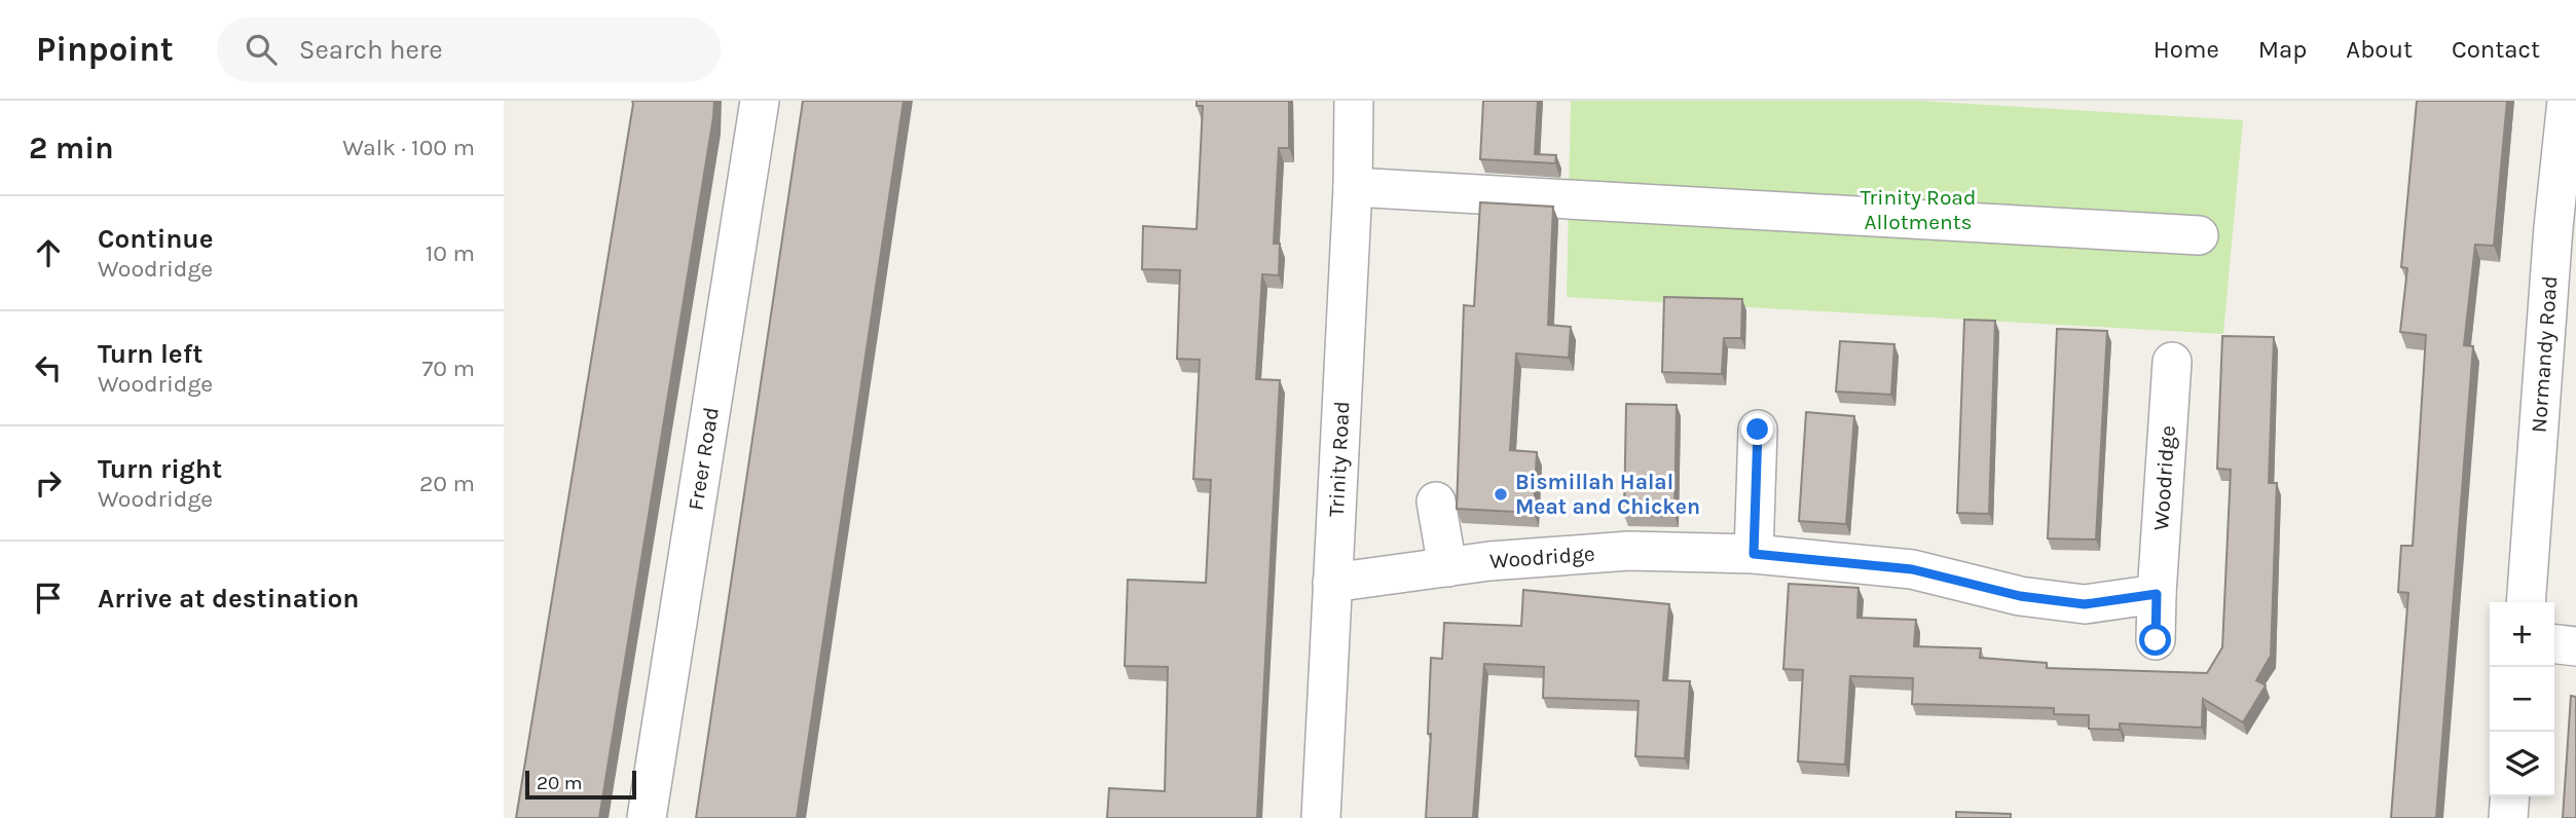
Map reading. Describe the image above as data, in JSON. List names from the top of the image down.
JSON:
{
  "streets": {
    "street": [
      "Normandy Road",
      "Freer Road",
      "Trinity Road",
      "Woodridge"
    ]
  },
  "crossings": [
    ["Trinity Road", "Woodridge"]
  ],
  "parks": ["Trinity Road Allotments"],
  "places": ["Bismillah Halal Meat and Chicken"],
  "scale_bar": "20 m",
  "page": {
    "header": "Pinpoint",
    "search": "Search here",
    "nav": [
      "Home",
      "Map",
      "About",
      "Contact"
    ],
    "heading": ["2 min", "Walk · 100 m"],
    "list": [
      ["Continue", "Woodridge", "10 m"],
      ["Turn left", "Woodridge", "70 m"],
      ["Turn right", "Woodridge", "20 m"],
      "Arrive at destination"
    ],
    "map_buttons": ["+", "−"],
    "scale": "20 m"
  }
}
